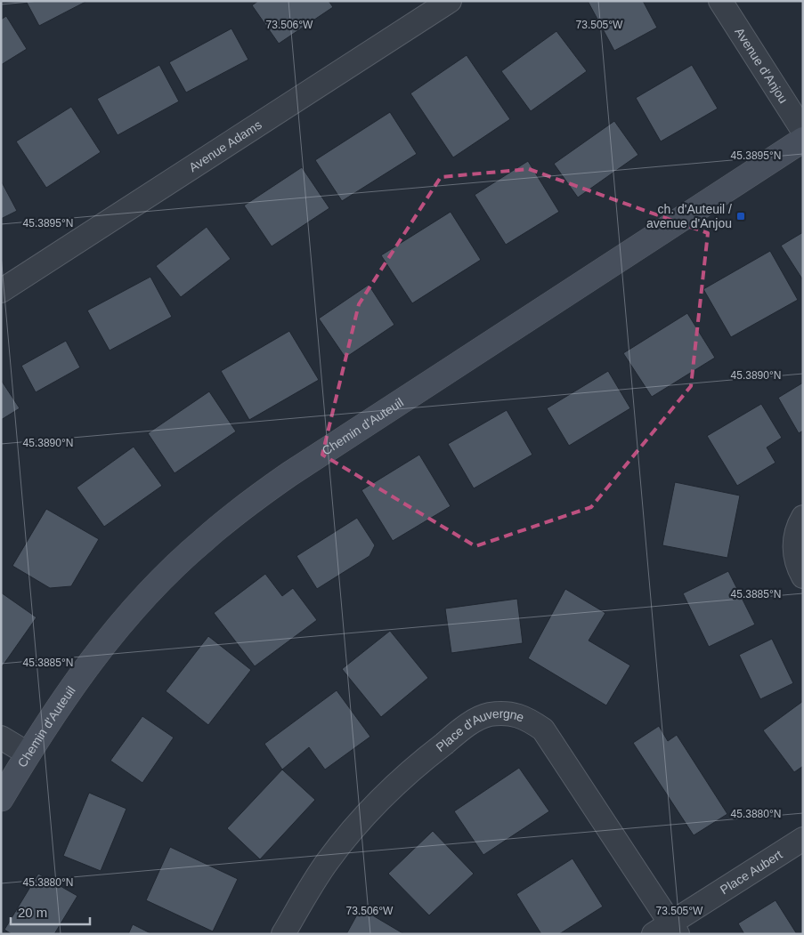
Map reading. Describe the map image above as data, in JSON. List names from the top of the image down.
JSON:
{
  "streets": {
    "street": [
      "Avenue d'Anjou",
      "Avenue Adams",
      "Chemin d'Auteuil",
      "Place d'Auvergne",
      "Place Aubert"
    ]
  },
  "crossings": [
    ["Place d'Auvergne", "Place Aubert"]
  ],
  "places": {
    "transit": ["ch. d'Auteuil / avenue d'Anjou"]
  },
  "scale_bar": "20 m",
  "coordinates": [
    "73.506°W",
    "73.505°W",
    "45.3895°N",
    "45.3890°N",
    "45.3885°N",
    "45.3880°N"
  ]
}
